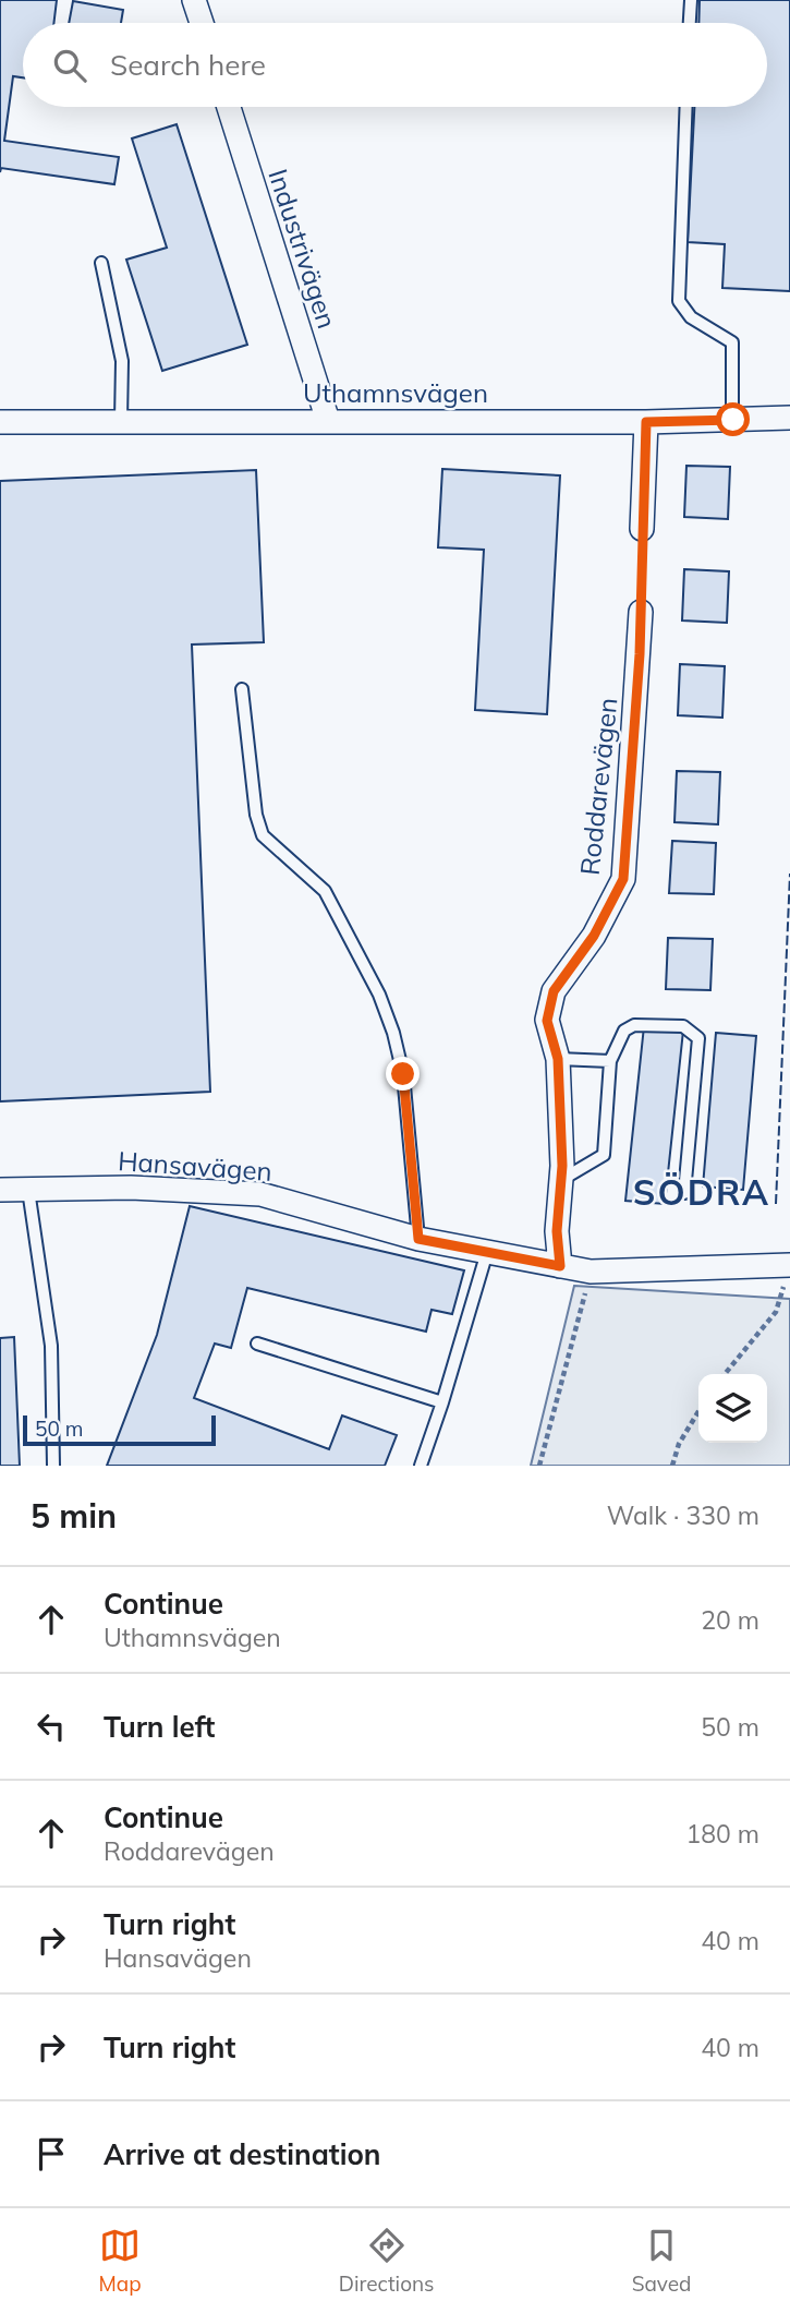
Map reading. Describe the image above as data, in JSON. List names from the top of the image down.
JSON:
{
  "streets": {
    "street": [
      "Industrivägen",
      "Uthamnsvägen",
      "Roddarevägen",
      "Hansavägen"
    ]
  },
  "crossings": [
    ["Industrivägen", "Uthamnsvägen"],
    ["Roddarevägen", "Hansavägen"]
  ],
  "districts": ["SÖDRA"],
  "scale_bar": "50 m",
  "page": {
    "search": "Search here",
    "scale": "50 m",
    "heading": ["5 min", "Walk · 330 m"],
    "list": [
      ["Continue", "Uthamnsvägen", "20 m"],
      ["Turn left", "50 m"],
      ["Continue", "Roddarevägen", "180 m"],
      ["Turn right", "Hansavägen", "40 m"],
      ["Turn right", "40 m"],
      "Arrive at destination"
    ],
    "nav": ["Map", "Directions", "Saved"]
  }
}
